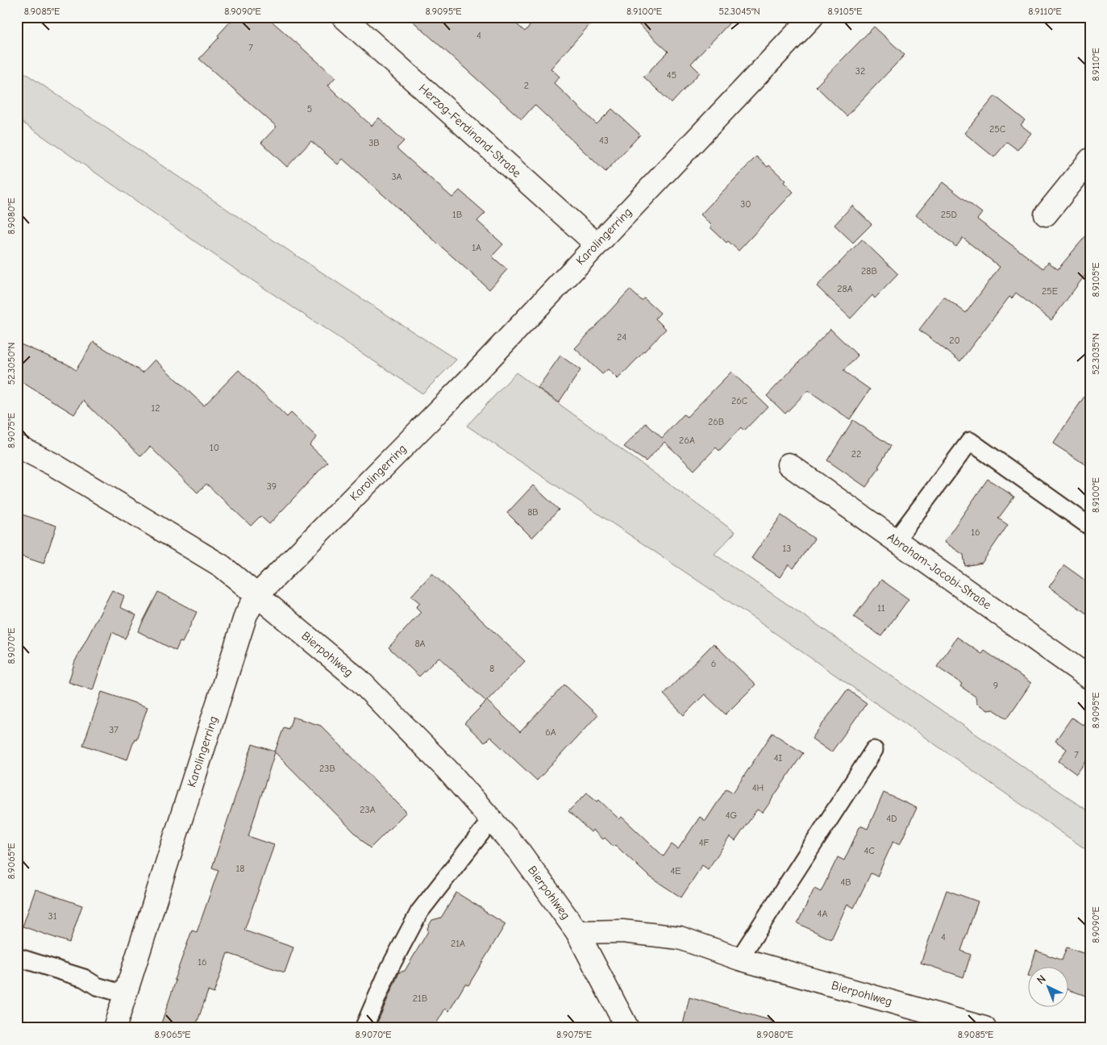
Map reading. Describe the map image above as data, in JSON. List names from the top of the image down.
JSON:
{
  "streets": {
    "street": [
      "Herzog-Ferdinand-Straße",
      "Karolingerring",
      "Abraham-Jacobi-Straße",
      "Bierpohlweg"
    ]
  },
  "crossings": [
    ["Herzog-Ferdinand-Straße", "Karolingerring"],
    ["Karolingerring", "Bierpohlweg"]
  ],
  "house_numbers": [
    "4",
    "7",
    "32",
    "45",
    "2",
    "5",
    "25C",
    "43",
    "3B",
    "3A",
    "30",
    "1B",
    "25D",
    "1A",
    "28B",
    "28A",
    "25E",
    "24",
    "20",
    "26C",
    "12",
    "26B",
    "26A",
    "10",
    "22",
    "39",
    "8B",
    "16",
    "13",
    "11",
    "8A",
    "6",
    "8",
    "9",
    "37",
    "6A",
    "7",
    "4I",
    "23B",
    "4H",
    "23A",
    "4G",
    "4D",
    "4F",
    "4C",
    "18",
    "4E",
    "4B",
    "4A",
    "31",
    "4",
    "21A",
    "16",
    "21B"
  ],
  "north": "top left",
  "coordinates": [
    "8.9085°E",
    "8.9090°E",
    "8.9095°E",
    "8.9100°E",
    "52.3045°N",
    "8.9105°E",
    "8.9110°E",
    "8.9080°E",
    "52.3035°N",
    "52.3050°N",
    "8.9075°E",
    "8.9070°E",
    "8.9065°E"
  ]
}
